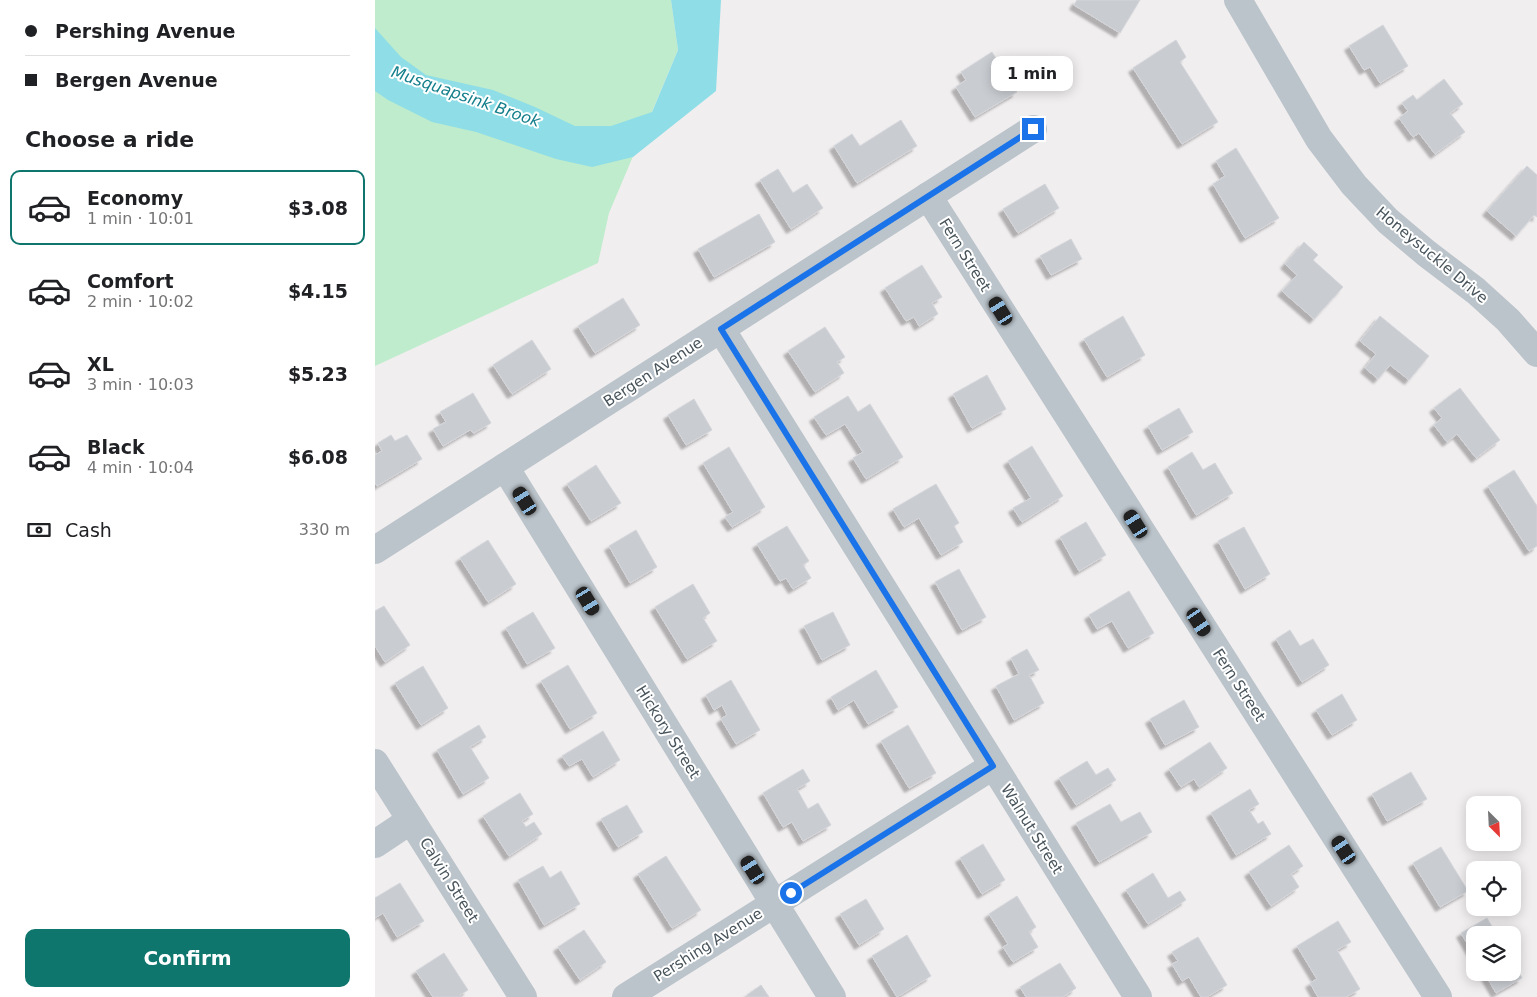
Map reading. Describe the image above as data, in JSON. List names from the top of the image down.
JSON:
{
  "streets": {
    "street": [
      "Fern Street",
      "Honeysuckle Drive",
      "Bergen Avenue",
      "Hickory Street",
      "Walnut Street",
      "Calvin Street",
      "Pershing Avenue"
    ]
  },
  "crossings": [
    ["Fern Street", "Bergen Avenue"],
    ["Bergen Avenue", "Hickory Street"],
    ["Bergen Avenue", "Walnut Street"],
    ["Hickory Street", "Pershing Avenue"],
    ["Walnut Street", "Pershing Avenue"]
  ],
  "water": ["Musquapsink Brook"],
  "north": "bottom right",
  "page": {
    "banner": ["Pershing Avenue", "Bergen Avenue"],
    "bubble": "1 min",
    "heading": "Choose a ride",
    "list": [
      {
        "name": "Economy",
        "note": "1 min · 10:01",
        "value": "$3.08"
      },
      {
        "name": "Comfort",
        "note": "2 min · 10:02",
        "value": "$4.15"
      },
      {
        "name": "XL",
        "note": "3 min · 10:03",
        "value": "$5.23"
      },
      {
        "name": "Black",
        "note": "4 min · 10:04",
        "value": "$6.08"
      }
    ],
    "pay": ["Cash", "330 m"],
    "buttons": "Confirm"
  }
}
